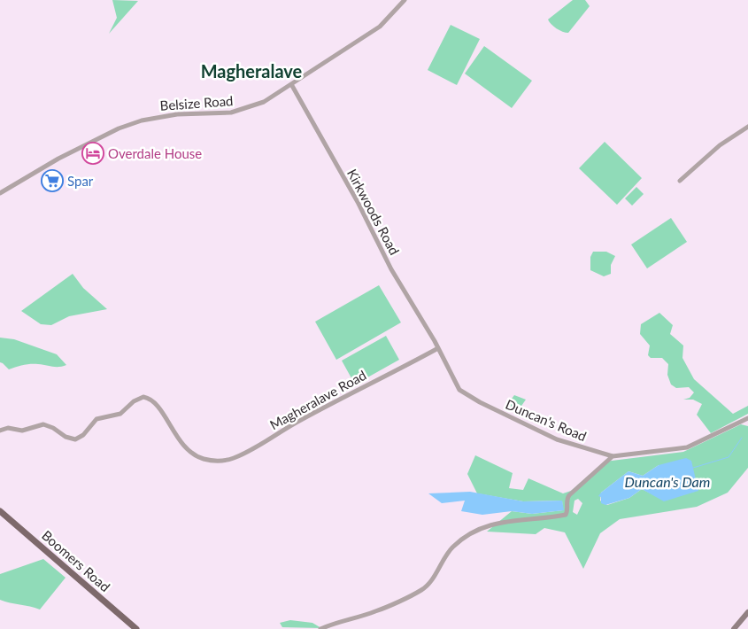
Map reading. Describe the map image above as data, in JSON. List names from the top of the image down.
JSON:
{
  "streets": {
    "main road": ["Boomers Road"],
    "street": [
      "Belsize Road",
      "Kirkwoods Road",
      "Magheralave Road",
      "Duncan's Road"
    ]
  },
  "crossings": [
    ["Belsize Road", "Kirkwoods Road"],
    ["Kirkwoods Road", "Magheralave Road"],
    ["Kirkwoods Road", "Duncan's Road"],
    ["Magheralave Road", "Duncan's Road"]
  ],
  "districts": ["Magheralave"],
  "water": ["Duncan's Dam"],
  "places": {
    "hotel": ["Overdale House"],
    "supermarket": ["Spar"]
  }
}
